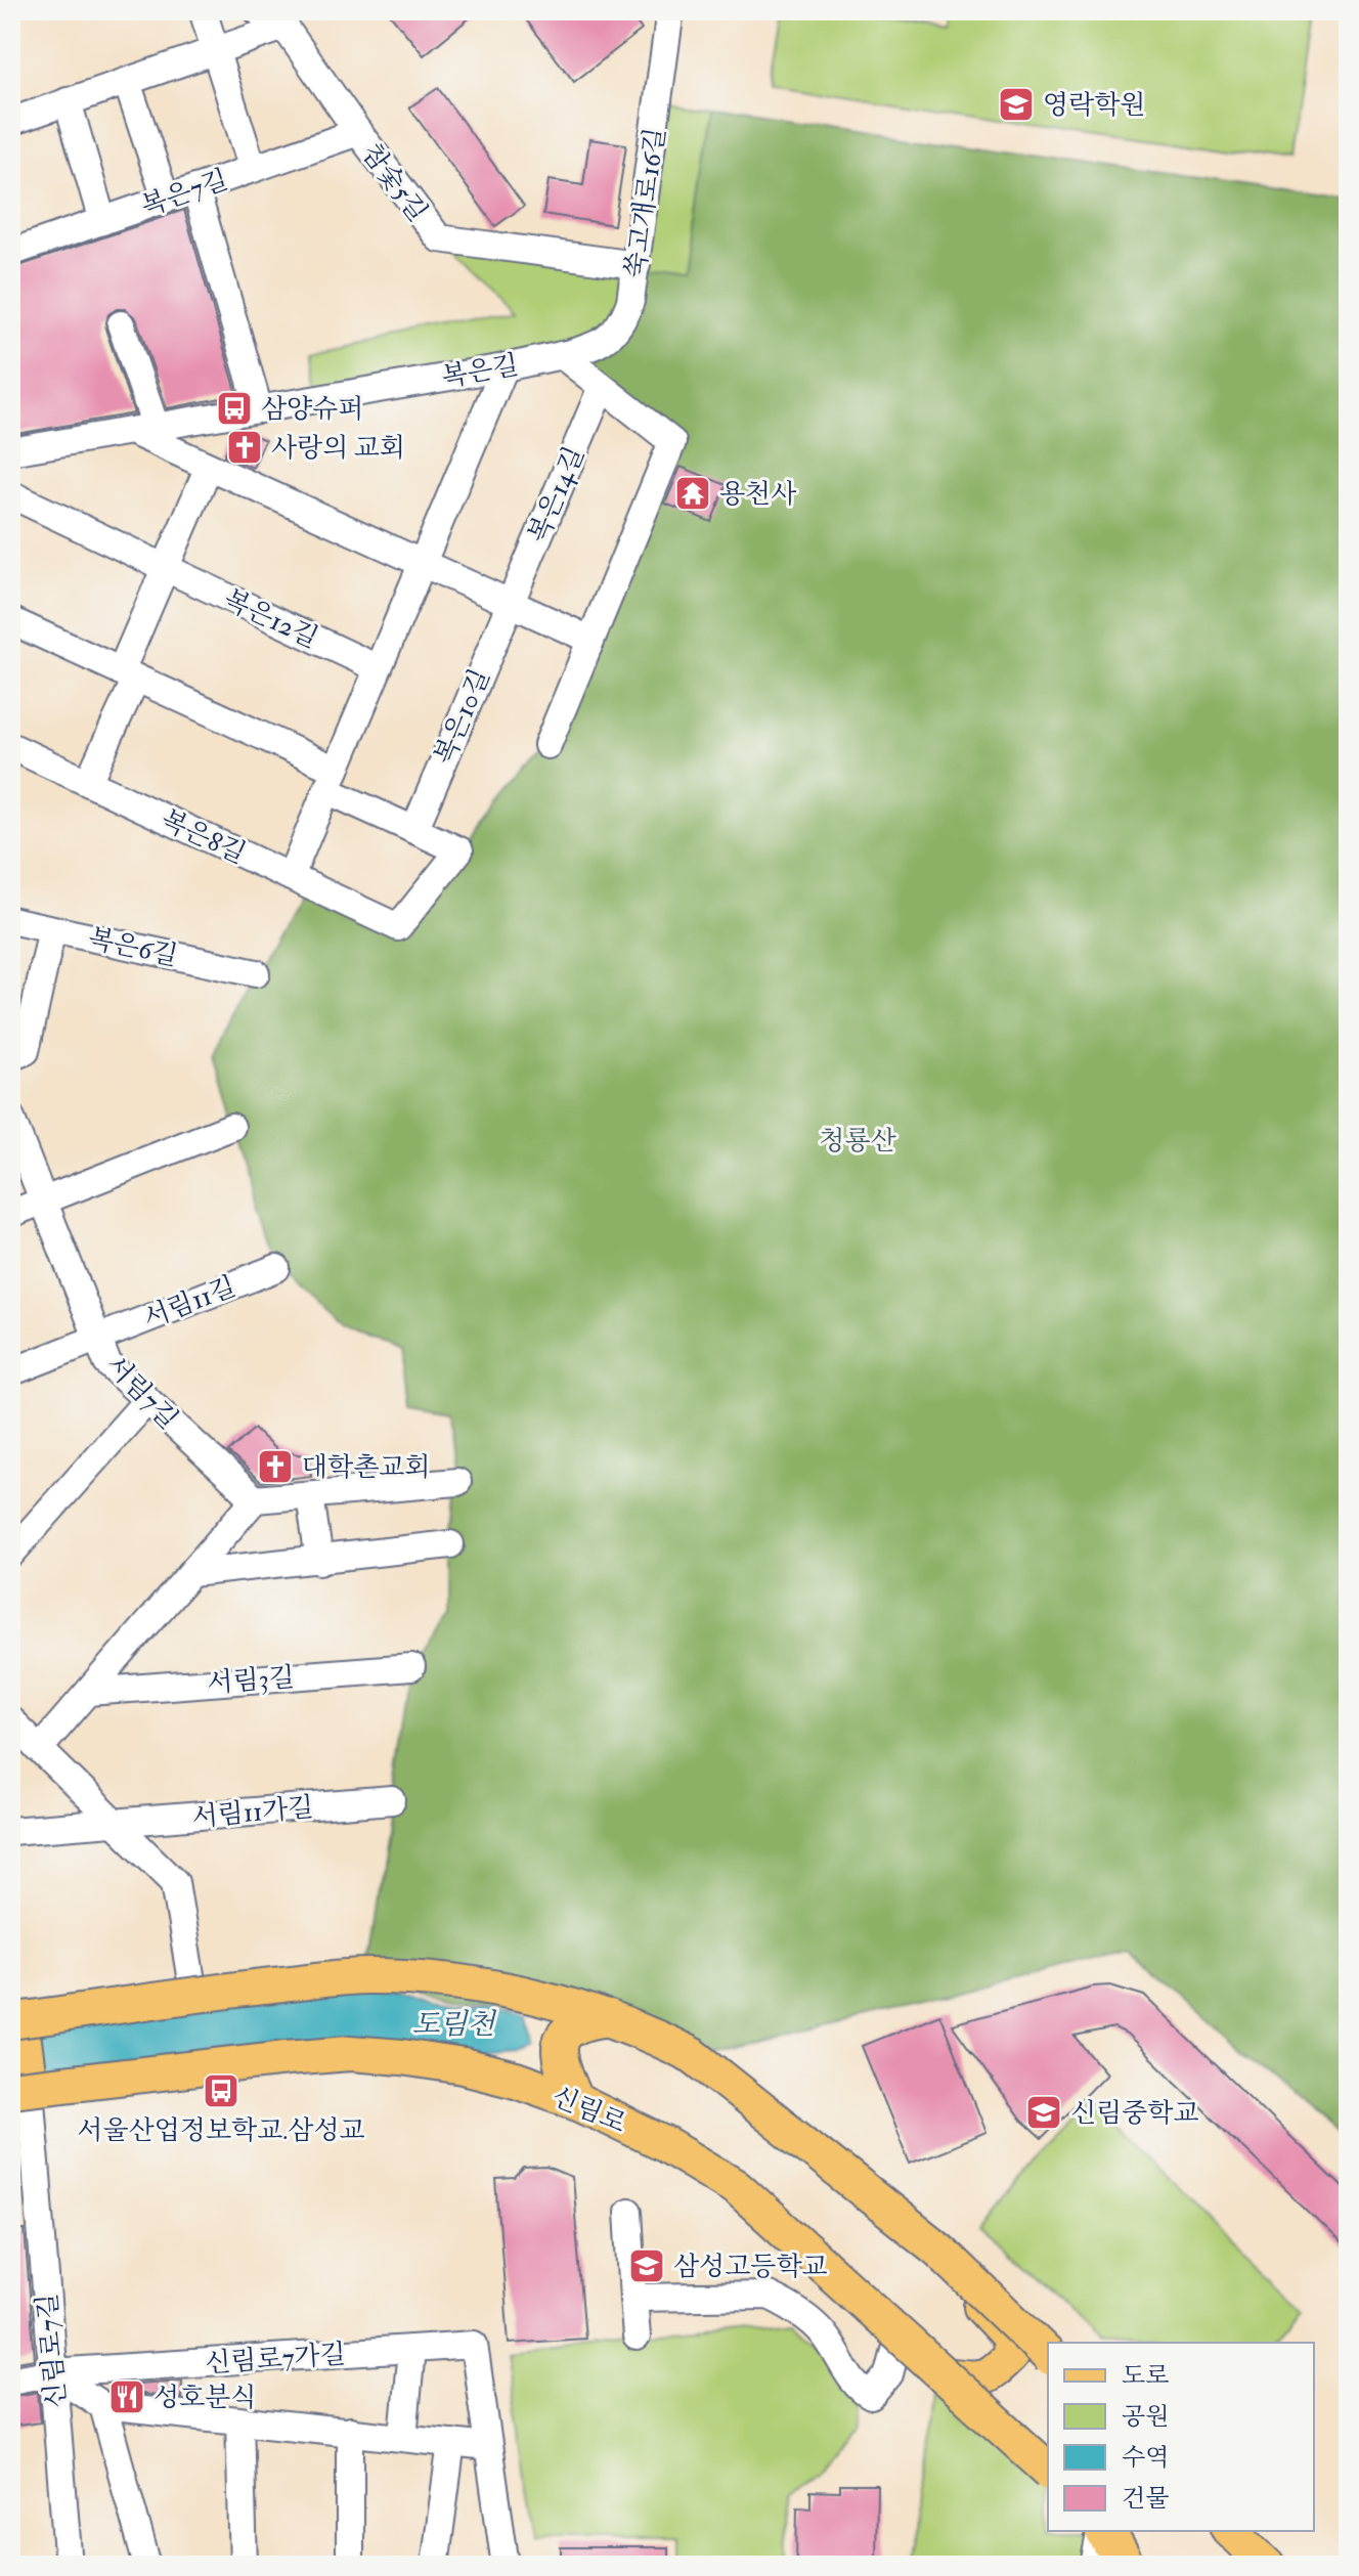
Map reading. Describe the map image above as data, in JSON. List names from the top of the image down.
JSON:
{
  "streets": {
    "main road": ["신림로"],
    "street": [
      "참숯5길",
      "복은7길",
      "쑥고개로16길",
      "복은길",
      "복은14길",
      "복은12길",
      "복은10길",
      "복은8길",
      "복은6길",
      "서림11길",
      "서림7길",
      "서림3길",
      "서림11가길",
      "신림로7길",
      "신림로7가길"
    ]
  },
  "crossings": [
    ["참숯5길", "복은7길"],
    ["참숯5길", "쑥고개로16길"],
    ["쑥고개로16길", "복은길"],
    ["복은14길", "복은10길"],
    ["복은10길", "복은8길"],
    ["서림11길", "서림7길"],
    ["신림로", "신림로7길"],
    ["신림로7길", "신림로7가길"]
  ],
  "water": ["도림천"],
  "parks": ["청룡산"],
  "places": {
    "school or university": ["영락학원", "신림중학교", "삼성고등학교"],
    "bus stop": ["삼양슈퍼", "서울산업정보학교.삼성교"],
    "church": ["사랑의 교회", "대학촌교회"],
    "temple": ["용천사"],
    "restaurant": ["성호분식"]
  },
  "legend": [
    "도로",
    "공원",
    "수역",
    "건물"
  ]
}
